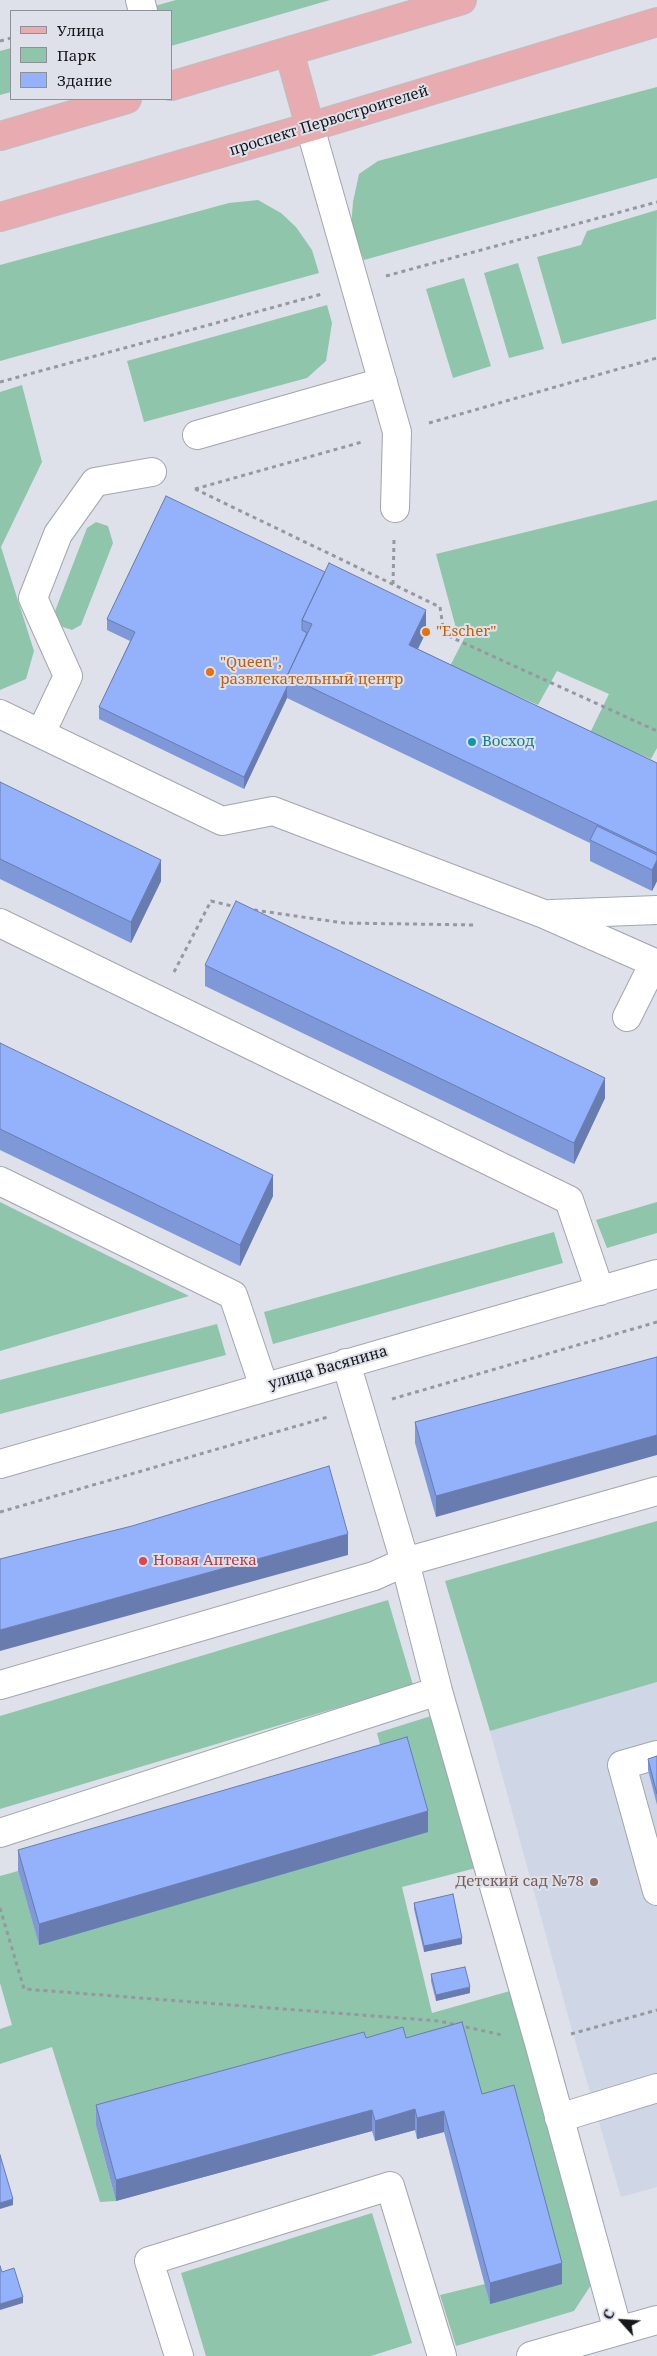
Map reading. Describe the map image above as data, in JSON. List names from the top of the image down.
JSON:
{
  "streets": {
    "main road": ["проспект Первостроителей"],
    "street": ["улица Васянина"]
  },
  "places": [
    "\"Escher\"",
    "\"Queen\", развлекательный центр",
    "Восход",
    "Новая Аптека",
    "Детский сад №78"
  ],
  "legend": ["Улица", "Парк", "Здание"],
  "north": "top left"
}
